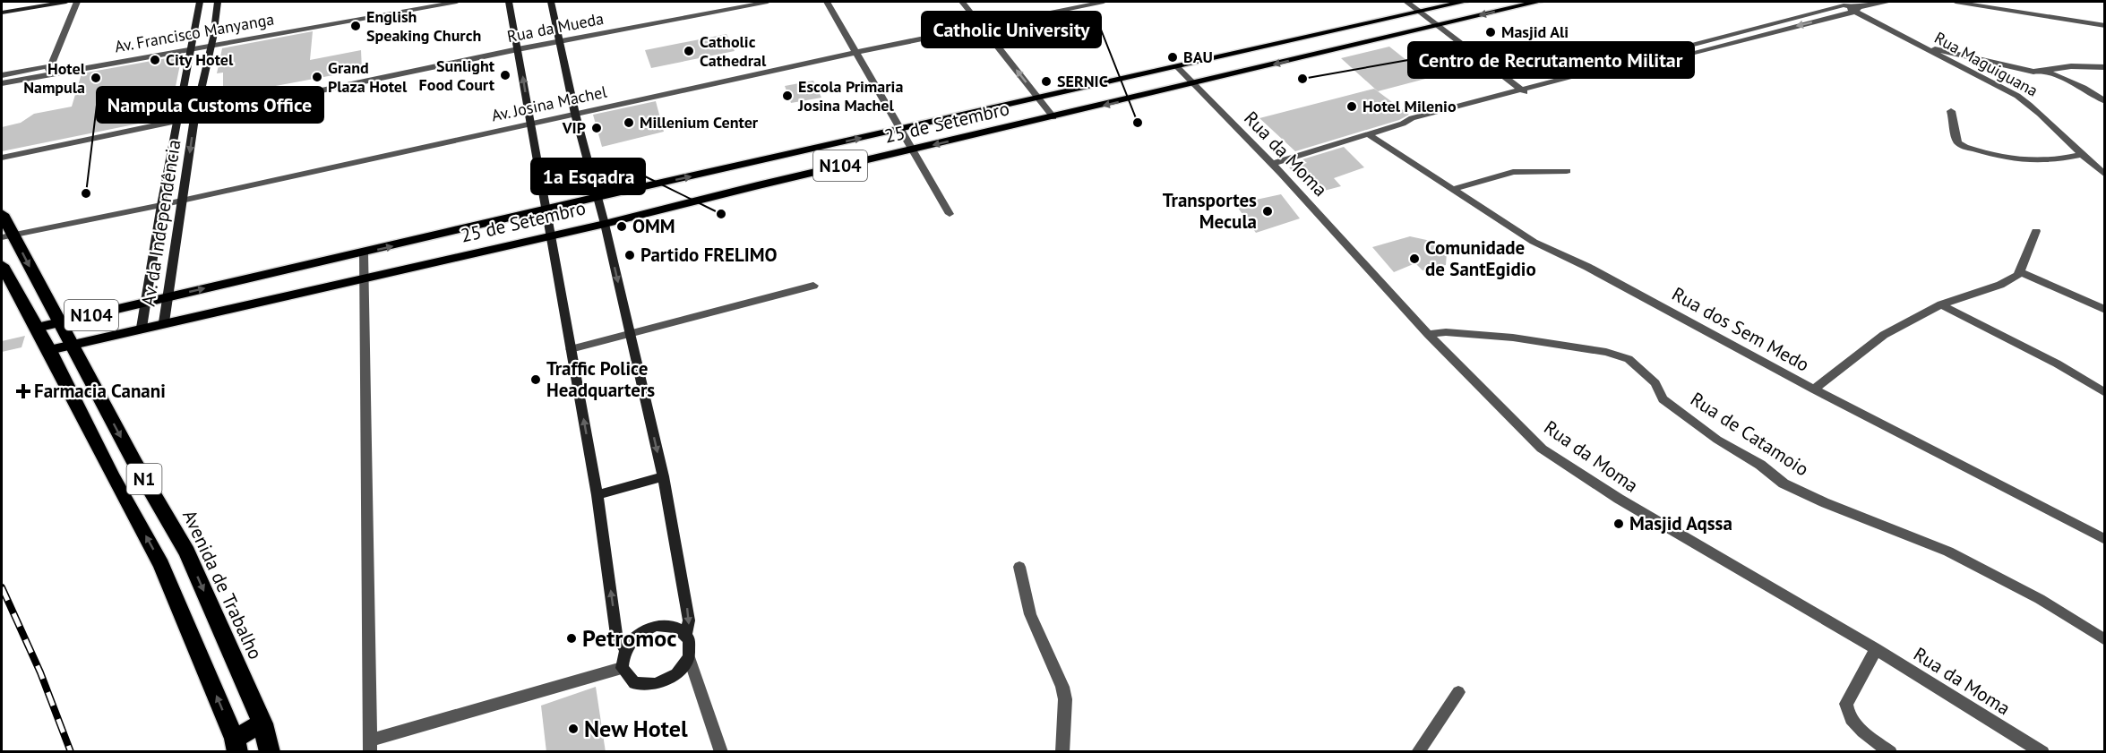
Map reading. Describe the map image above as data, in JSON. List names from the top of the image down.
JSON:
{
  "streets": {
    "highway": ["N1", "Avenida de Trabalho"],
    "main road": ["25 de Setembro", "N104", "Av. da Independência"],
    "street": [
      "Rua da Mueda",
      "Av. Francisco Manyanga",
      "Rua Maguiguana",
      "Av. Josina Machel",
      "Rua da Moma",
      "Rua dos Sem Medo",
      "Rua de Catamoio"
    ]
  },
  "crossings": [
    ["Rua da Mueda", "Av. da Independência"],
    ["Av. Francisco Manyanga", "Av. da Independência"],
    ["Av. Josina Machel", "Av. da Independência"],
    ["Av. Josina Machel", "Avenida de Trabalho"],
    ["25 de Setembro", "Rua da Moma"],
    ["25 de Setembro", "N104"],
    ["25 de Setembro", "Av. da Independência"],
    ["25 de Setembro", "N1"],
    ["25 de Setembro", "Avenida de Trabalho"],
    ["Rua da Moma", "Rua de Catamoio"],
    ["N104", "Av. da Independência"],
    ["N104", "N1"],
    ["N104", "Avenida de Trabalho"]
  ],
  "places": {
    "other": [
      "English Speaking Church",
      "Masjid Ali",
      "Catholic Cathedral",
      "BAU",
      "City Hotel",
      "Sunlight Food Court",
      "Grand Plaza Hotel",
      "Hotel Nampula",
      "Centro de Recrutamento Militar",
      "SERNIC",
      "Escola Primaria Josina Machel",
      "Hotel Milenio",
      "Millenium Center",
      "Catholic University",
      "VIP",
      "Nampula Customs Office",
      "Transportes Mecula",
      "1a Esqadra",
      "OMM",
      "Partido FRELIMO",
      "Comunidade de SantEgidio",
      "Traffic Police Headquarters",
      "Masjid Aqssa",
      "Petromoc",
      "New Hotel"
    ],
    "health": ["Farmacia Canani"]
  }
}
